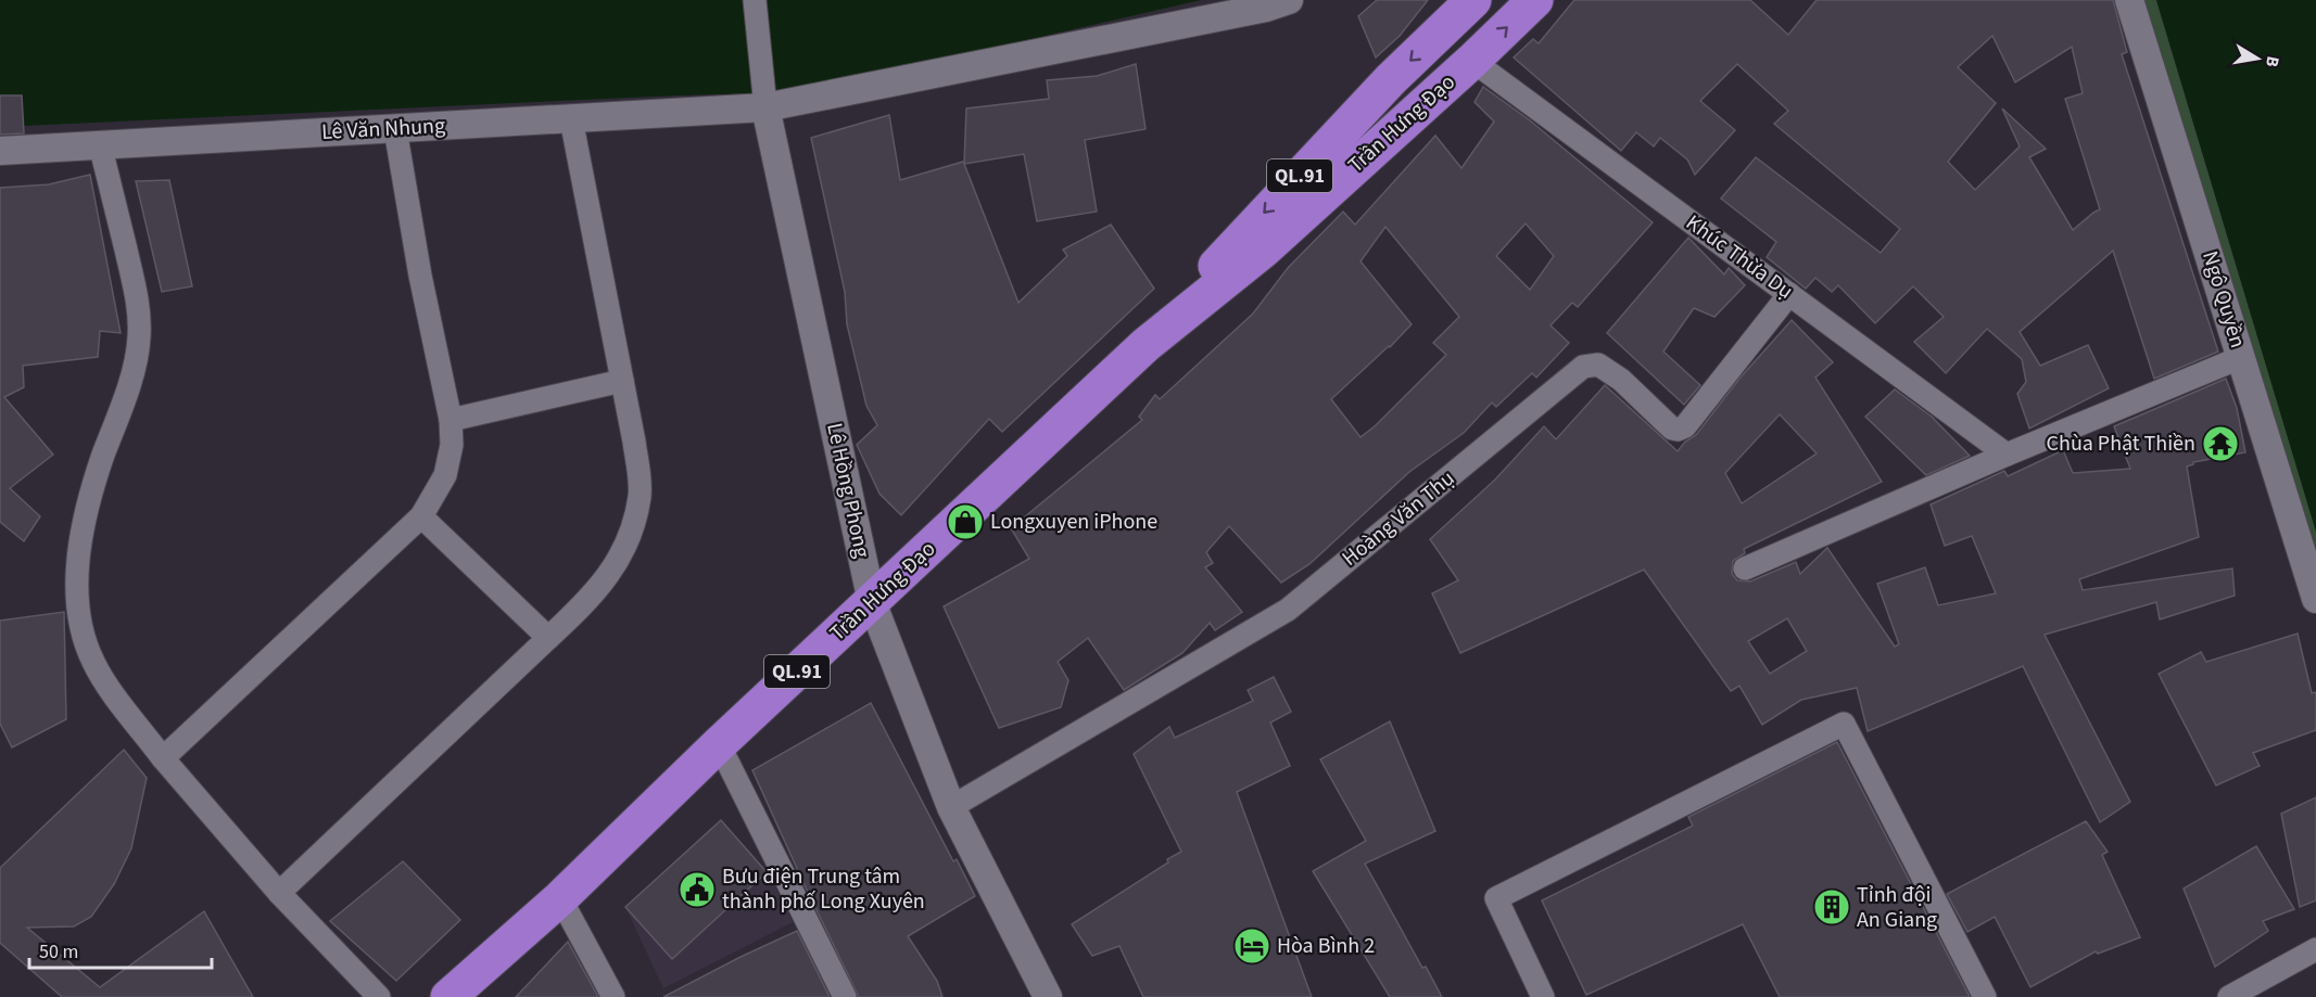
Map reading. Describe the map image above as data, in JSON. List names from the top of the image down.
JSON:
{
  "streets": {
    "highway": ["Trần Hưng Đạo", "QL.91"],
    "street": [
      "Lê Văn Nhung",
      "Khúc Thừa Dụ",
      "Ngô Quyền",
      "Lê Hồng Phong",
      "Hoàng Văn Thụ"
    ]
  },
  "crossings": [
    ["Trần Hưng Đạo", "Khúc Thừa Dụ"],
    ["Trần Hưng Đạo", "Lê Hồng Phong"],
    ["Lê Văn Nhung", "Lê Hồng Phong"],
    ["Khúc Thừa Dụ", "Hoàng Văn Thụ"],
    ["Lê Hồng Phong", "Hoàng Văn Thụ"]
  ],
  "places": {
    "temple": ["Chùa Phật Thiền"],
    "shop": ["Longxuyen iPhone"],
    "public building": ["Bưu điện Trung tâm thành phố Long Xuyên"],
    "building": ["Tỉnh đội An Giang"],
    "hotel": ["Hòa Bình 2"]
  },
  "scale_bar": "50 m",
  "north": "right"
}
